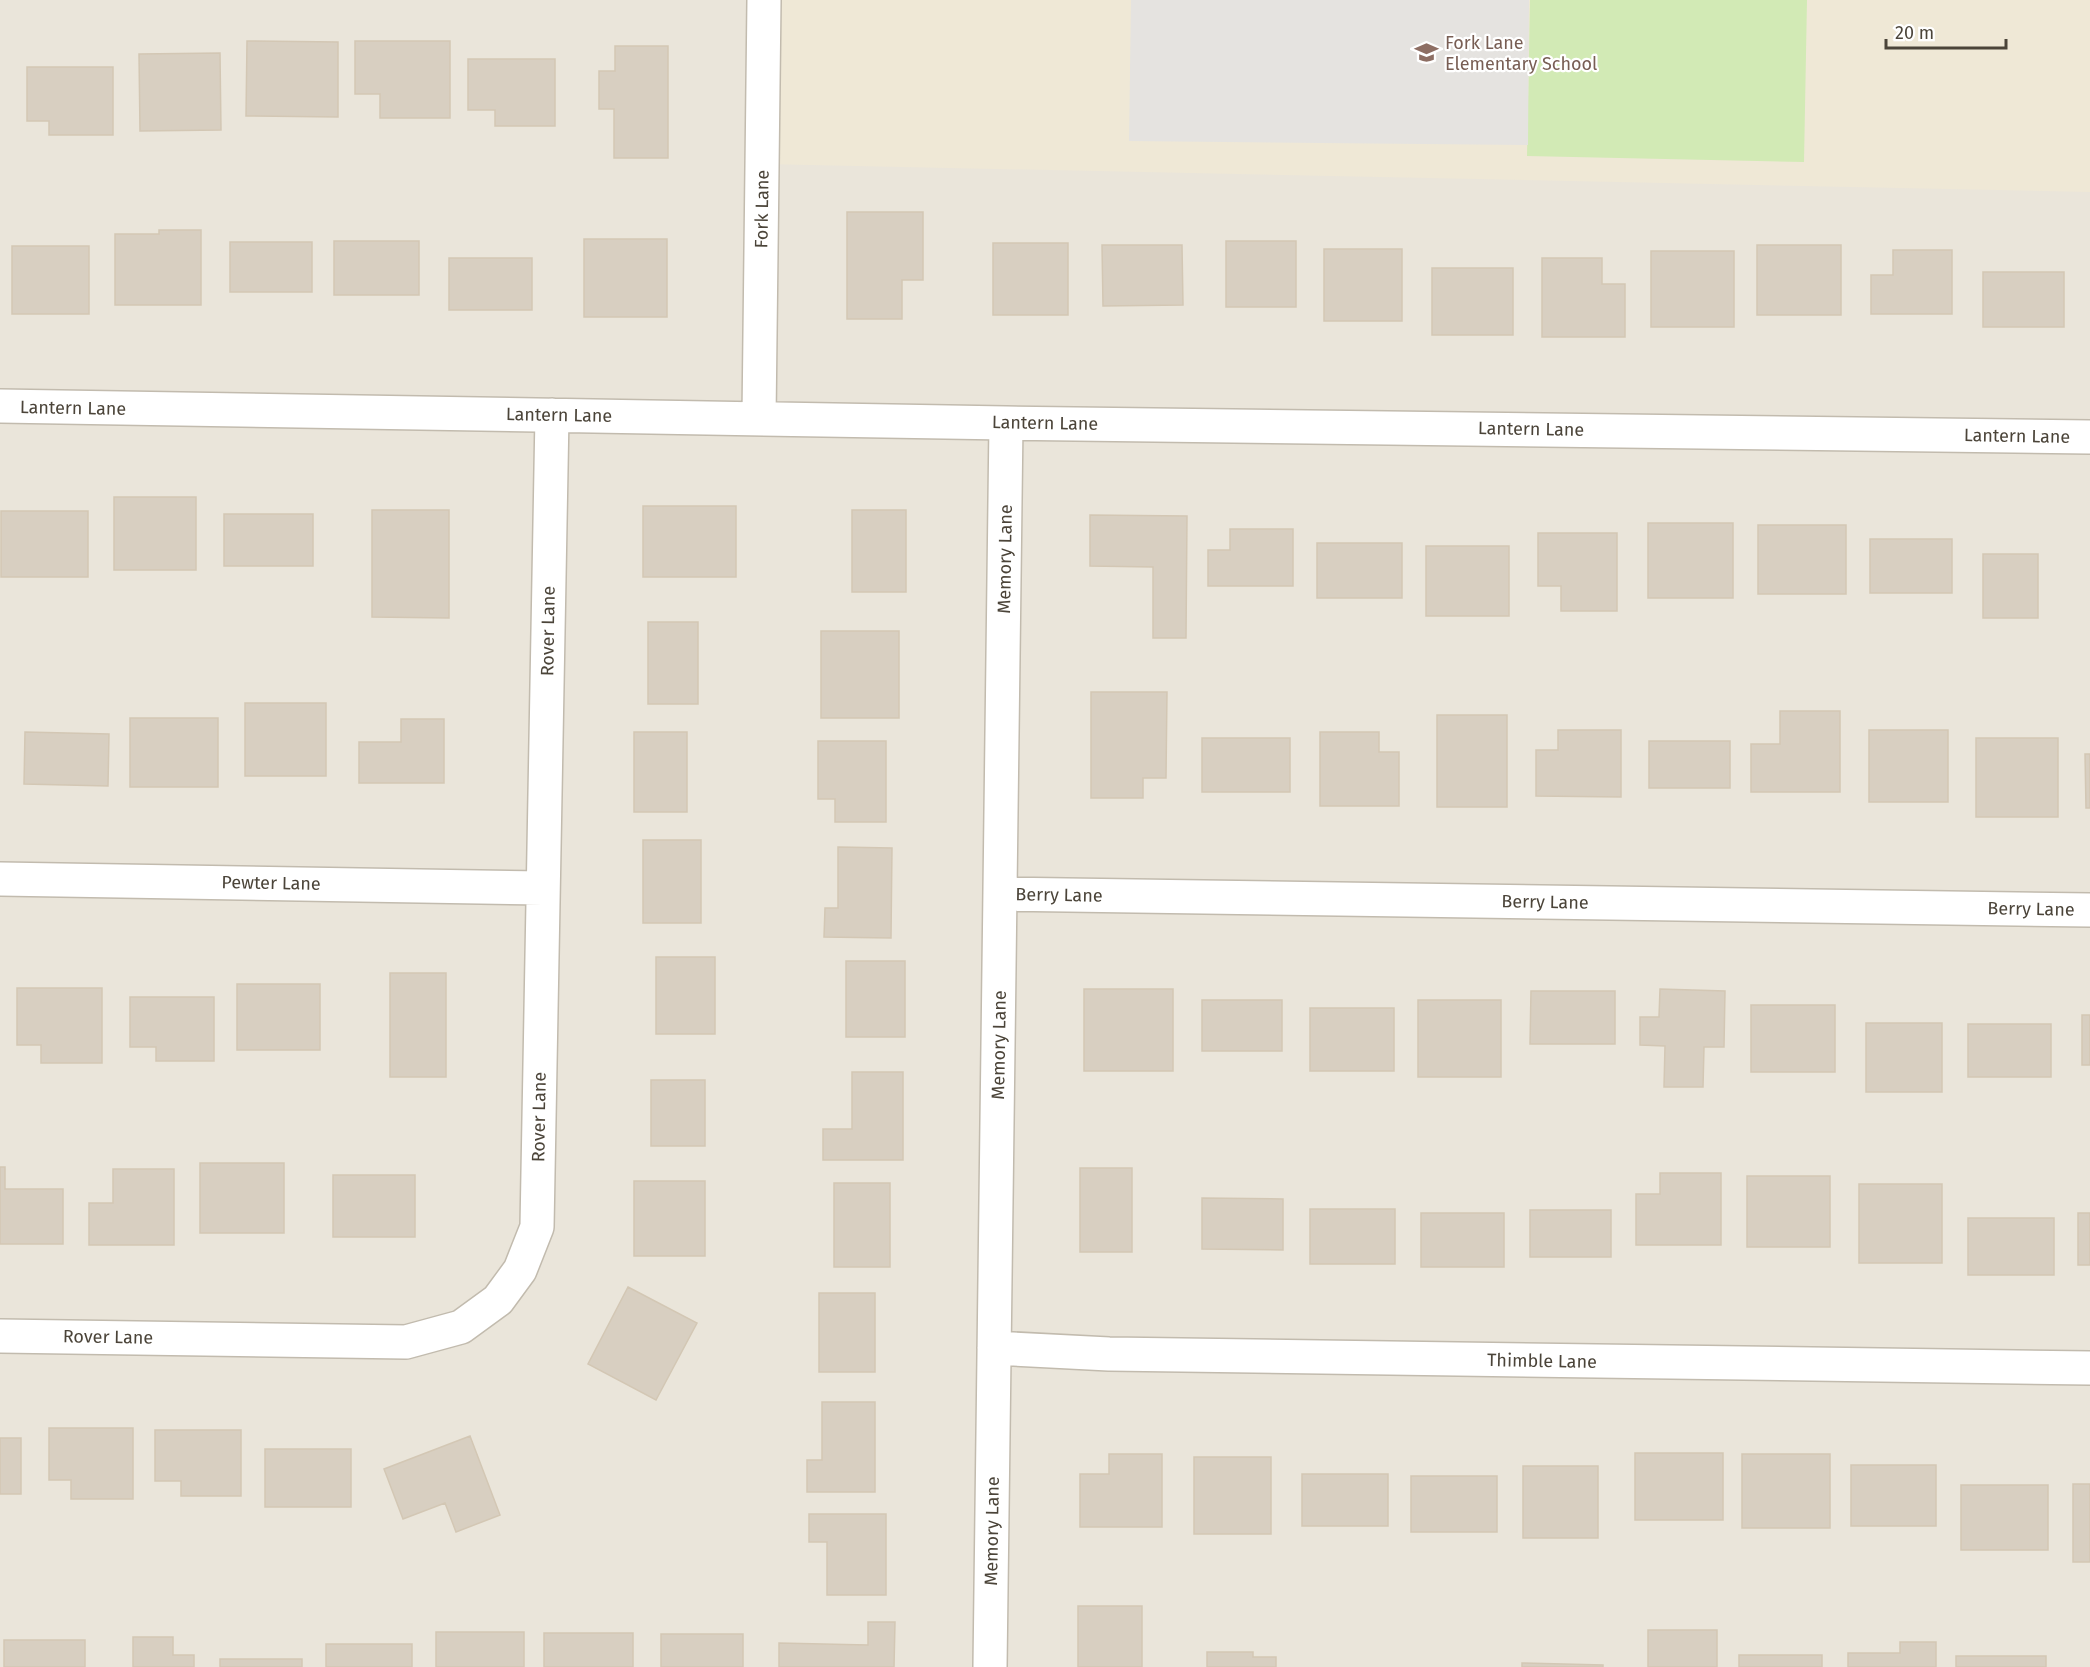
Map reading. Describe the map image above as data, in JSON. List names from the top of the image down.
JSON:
{
  "streets": {
    "street": [
      "Fork Lane",
      "Lantern Lane",
      "Memory Lane",
      "Rover Lane",
      "Pewter Lane",
      "Berry Lane",
      "Thimble Lane"
    ]
  },
  "crossings": [
    ["Fork Lane", "Lantern Lane"],
    ["Lantern Lane", "Memory Lane"],
    ["Lantern Lane", "Rover Lane"],
    ["Memory Lane", "Berry Lane"],
    ["Memory Lane", "Thimble Lane"],
    ["Rover Lane", "Pewter Lane"]
  ],
  "places": {
    "school or university": ["Fork Lane Elementary School"]
  },
  "scale_bar": "20 m"
}
